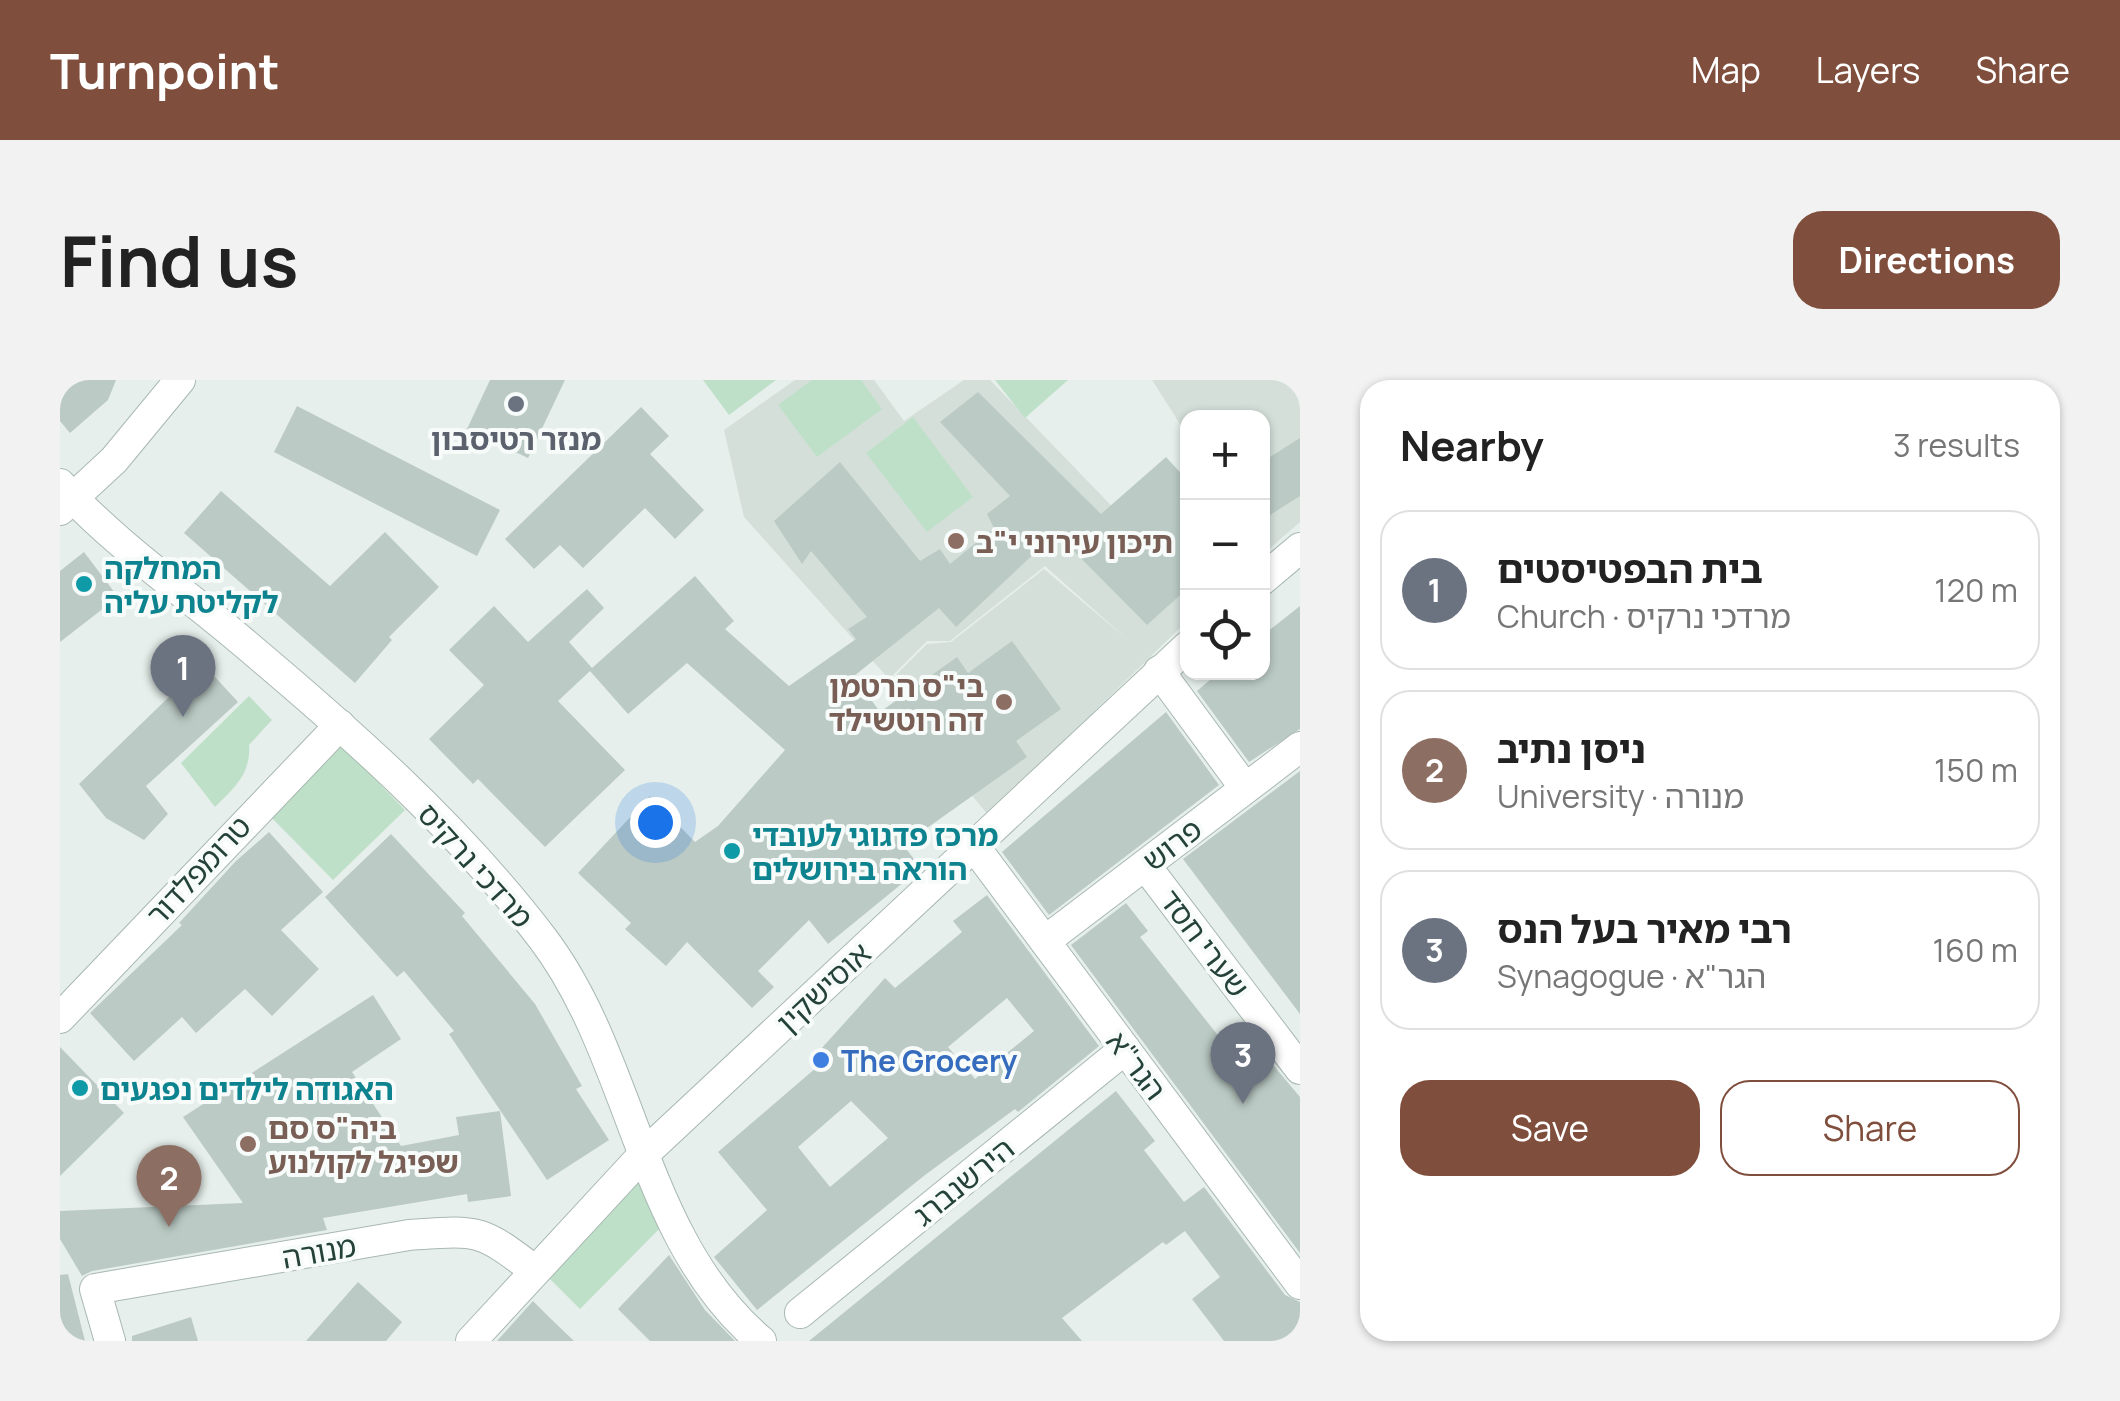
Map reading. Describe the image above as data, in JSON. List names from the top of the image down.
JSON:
{
  "streets": {
    "street": [
      "פרוש",
      "מרדכי נרקיס",
      "טרומפלדור",
      "שערי חסד",
      "אוסישקין",
      "הגר\"א",
      "הירשנברג",
      "מנורה"
    ]
  },
  "crossings": [
    ["פרוש", "שערי חסד"],
    ["פרוש", "הגר\"א"],
    ["מרדכי נרקיס", "טרומפלדור"],
    ["מרדכי נרקיס", "אוסישקין"],
    ["אוסישקין", "הגר\"א"],
    ["אוסישקין", "מנורה"],
    ["הגר\"א", "הירשנברג"]
  ],
  "places": [
    "מנזר רטיסבון",
    "תיכון עירוני י\"ב",
    "המחלקה לקליטת עליה",
    "בי\"ס הרטמן דה רוטשילד",
    "מרכז פדגוגי לעובדי הוראה בירושלים",
    "The Grocery",
    "האגודה לילדים נפגעים",
    "ביה\"ס סם שפיגל לקולנוע"
  ],
  "page": {
    "header": "Turnpoint",
    "nav": ["Map", "Layers", "Share"],
    "buttons": [
      "Directions",
      ["Save", "Share"]
    ],
    "title": "Find us",
    "heading": ["Nearby", "3 results"],
    "map_buttons": ["+", "−"],
    "list": [
      {
        "mark": "1",
        "name": "בית הבפטיסטים",
        "note": "Church · מרדכי נרקיס",
        "value": "120 m"
      },
      {
        "mark": "2",
        "name": "ניסן נתיב",
        "note": "University · מנורה",
        "value": "150 m"
      },
      {
        "mark": "3",
        "name": "רבי מאיר בעל הנס",
        "note": "Synagogue · הגר\"א",
        "value": "160 m"
      }
    ],
    "pins": ["1", "3", "2"]
  }
}
